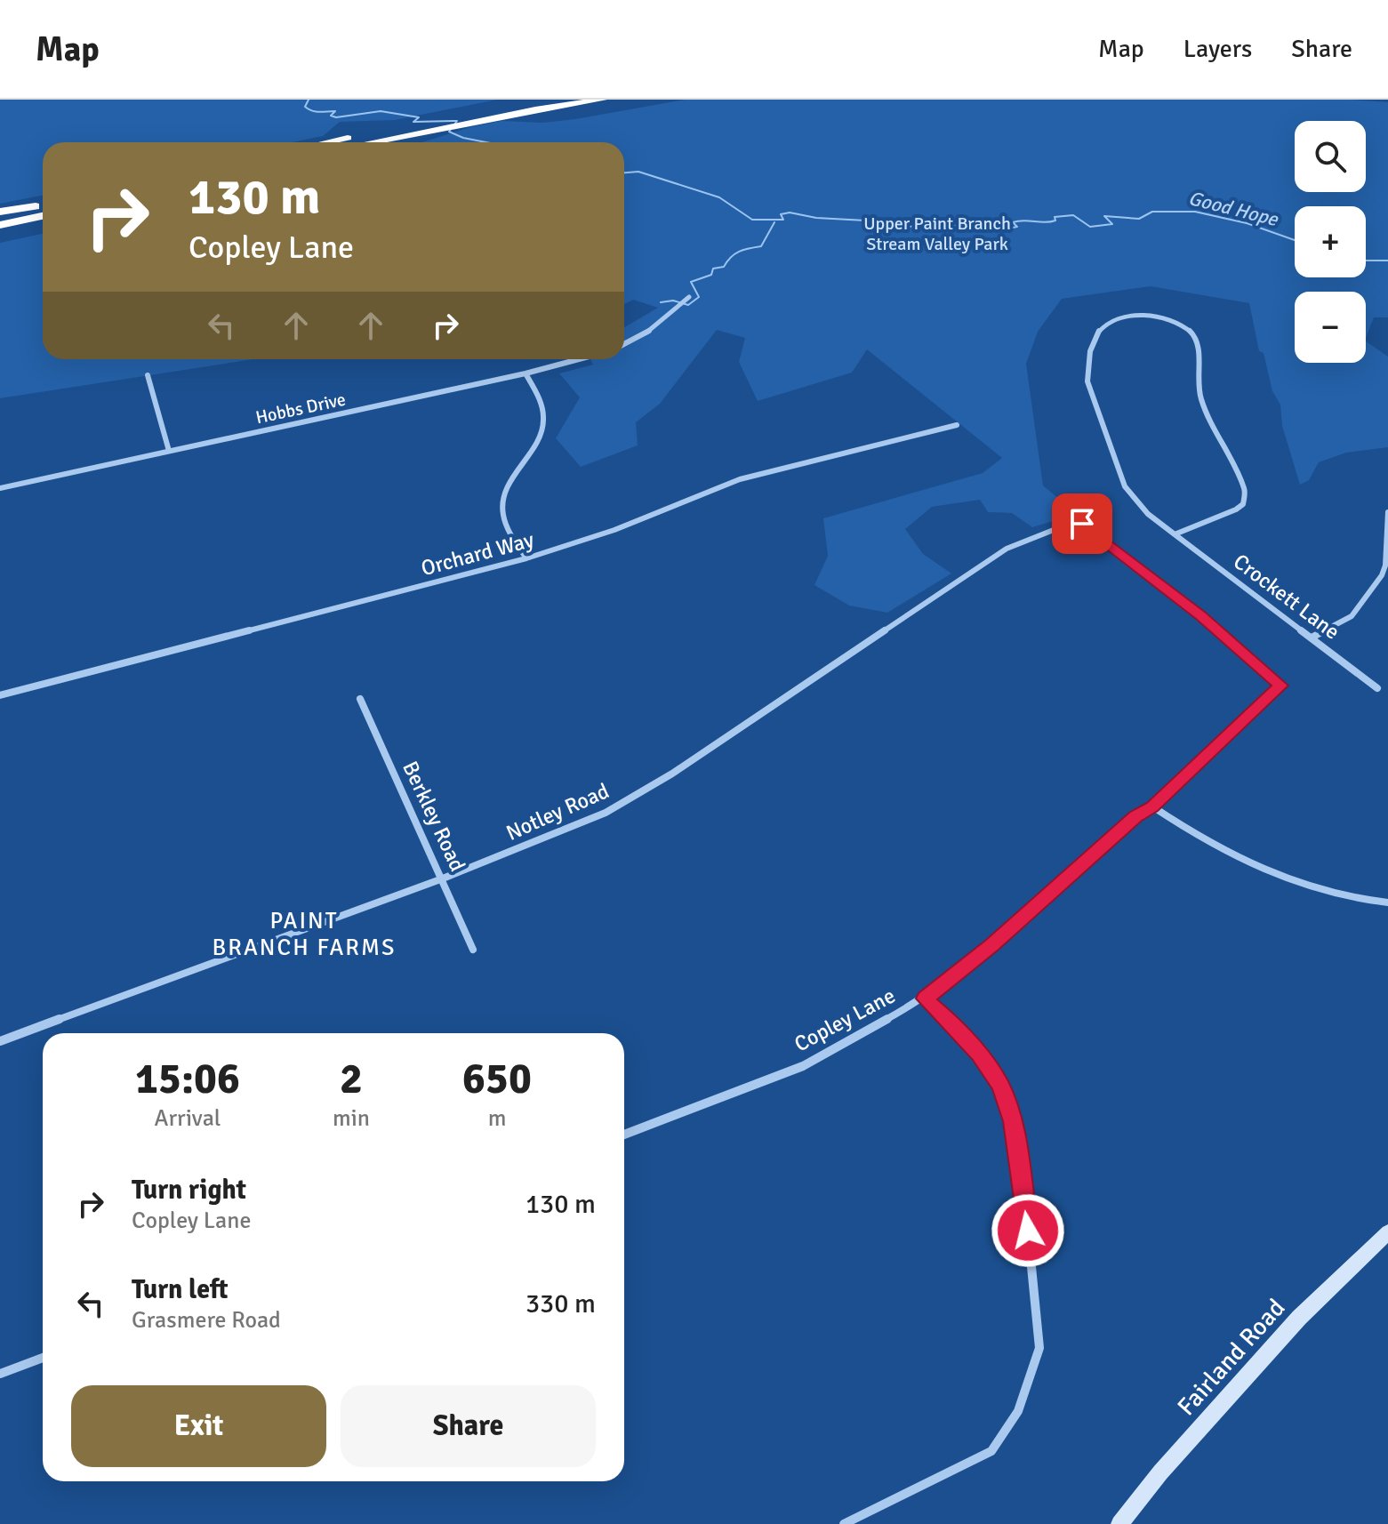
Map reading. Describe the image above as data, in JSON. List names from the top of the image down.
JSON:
{
  "streets": {
    "main road": ["Fairland Road"],
    "street": [
      "Hobbs Drive",
      "Orchard Way",
      "Crockett Lane",
      "Notley Road",
      "Berkley Road",
      "Copley Lane"
    ]
  },
  "crossings": [
    ["Notley Road", "Berkley Road"],
    ["Notley Road", "Copley Lane"]
  ],
  "districts": ["PAINT BRANCH FARMS"],
  "water": ["Good Hope"],
  "parks": ["Upper Paint Branch Stream Valley Park"],
  "page": {
    "header": "Map",
    "nav": ["Map", "Layers", "Share"],
    "map_buttons": ["+", "−"],
    "turn": ["130 m", "Copley Lane"],
    "eta": [
      "15:06",
      "Arrival",
      "2",
      "min",
      "650",
      "m"
    ],
    "list": [
      {
        "name": "Turn right",
        "note": "Copley Lane",
        "value": "130 m"
      },
      {
        "name": "Turn left",
        "note": "Grasmere Road",
        "value": "330 m"
      }
    ],
    "buttons": ["Exit", "Share"]
  }
}
